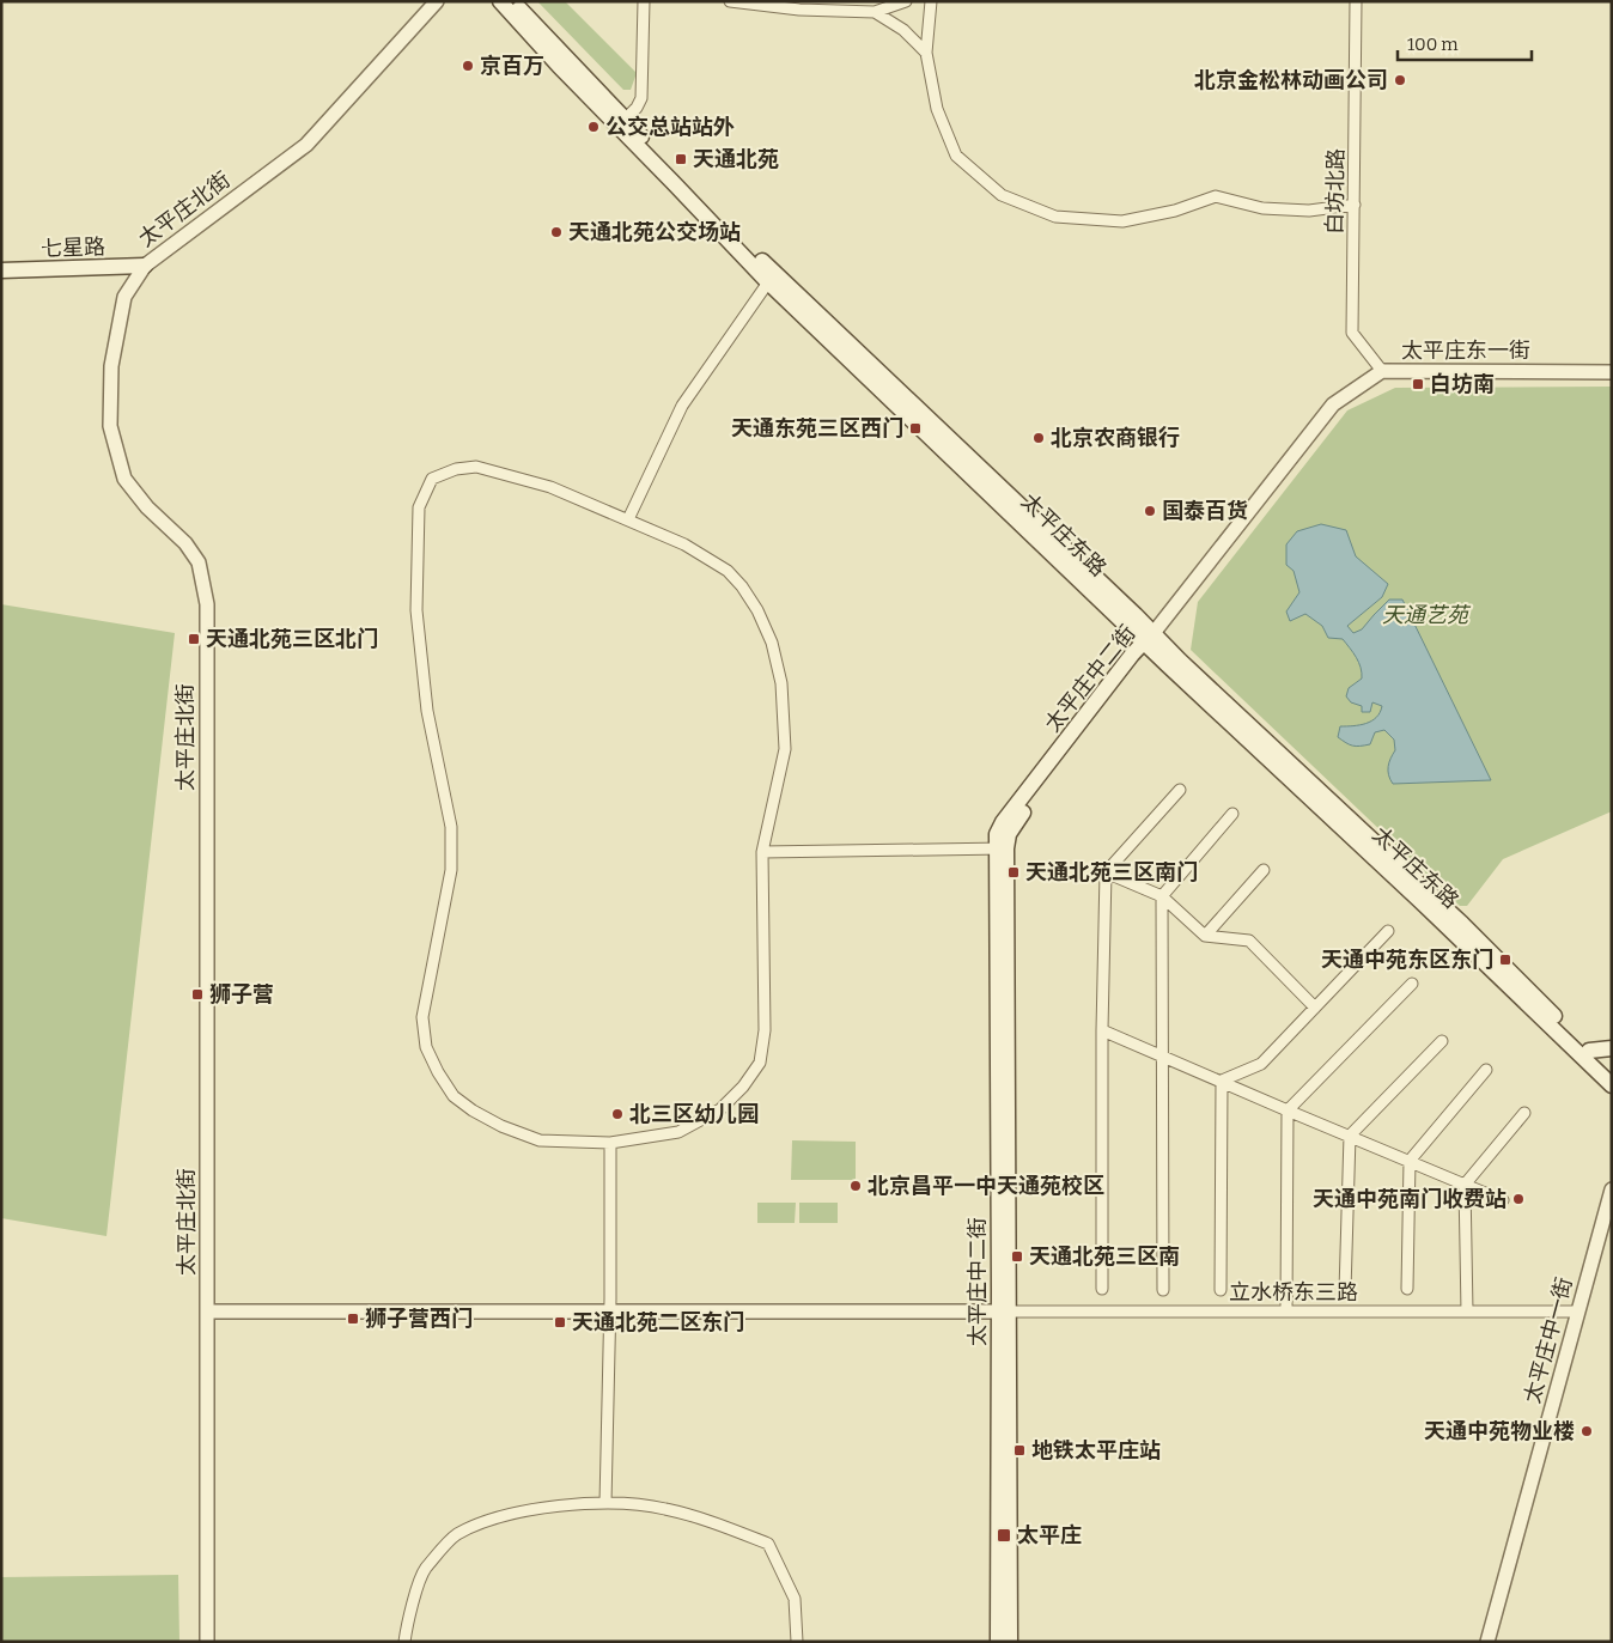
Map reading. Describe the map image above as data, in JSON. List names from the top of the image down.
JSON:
{
  "streets": {
    "main road": ["七星路", "太平庄东路", "太平庄中二街"],
    "street": [
      "白坊北路",
      "太平庄北街",
      "太平庄东一街",
      "立水桥东三路",
      "太平庄中一街"
    ]
  },
  "crossings": [
    ["白坊北路", "太平庄东一街"],
    ["太平庄北街", "七星路"],
    ["太平庄东一街", "太平庄东路"],
    ["太平庄东一街", "太平庄中二街"],
    ["太平庄东路", "太平庄中二街"],
    ["太平庄中二街", "立水桥东三路"],
    ["立水桥东三路", "太平庄中一街"]
  ],
  "parks": ["天通艺苑"],
  "places": {
    "other": [
      "京百万",
      "北京金松林动画公司",
      "公交总站站外",
      "天通北苑公交场站",
      "北京农商银行",
      "国泰百货",
      "北三区幼儿园",
      "北京昌平一中天通苑校区",
      "天通中苑南门收费站",
      "天通中苑物业楼"
    ],
    "transit": [
      "天通北苑",
      "白坊南",
      "天通东苑三区西门",
      "天通北苑三区北门",
      "天通北苑三区南门",
      "天通中苑东区东门",
      "狮子营",
      "天通北苑三区南",
      "狮子营西门",
      "天通北苑二区东门",
      "地铁太平庄站",
      "太平庄"
    ]
  },
  "scale_bar": "100 m"
}
